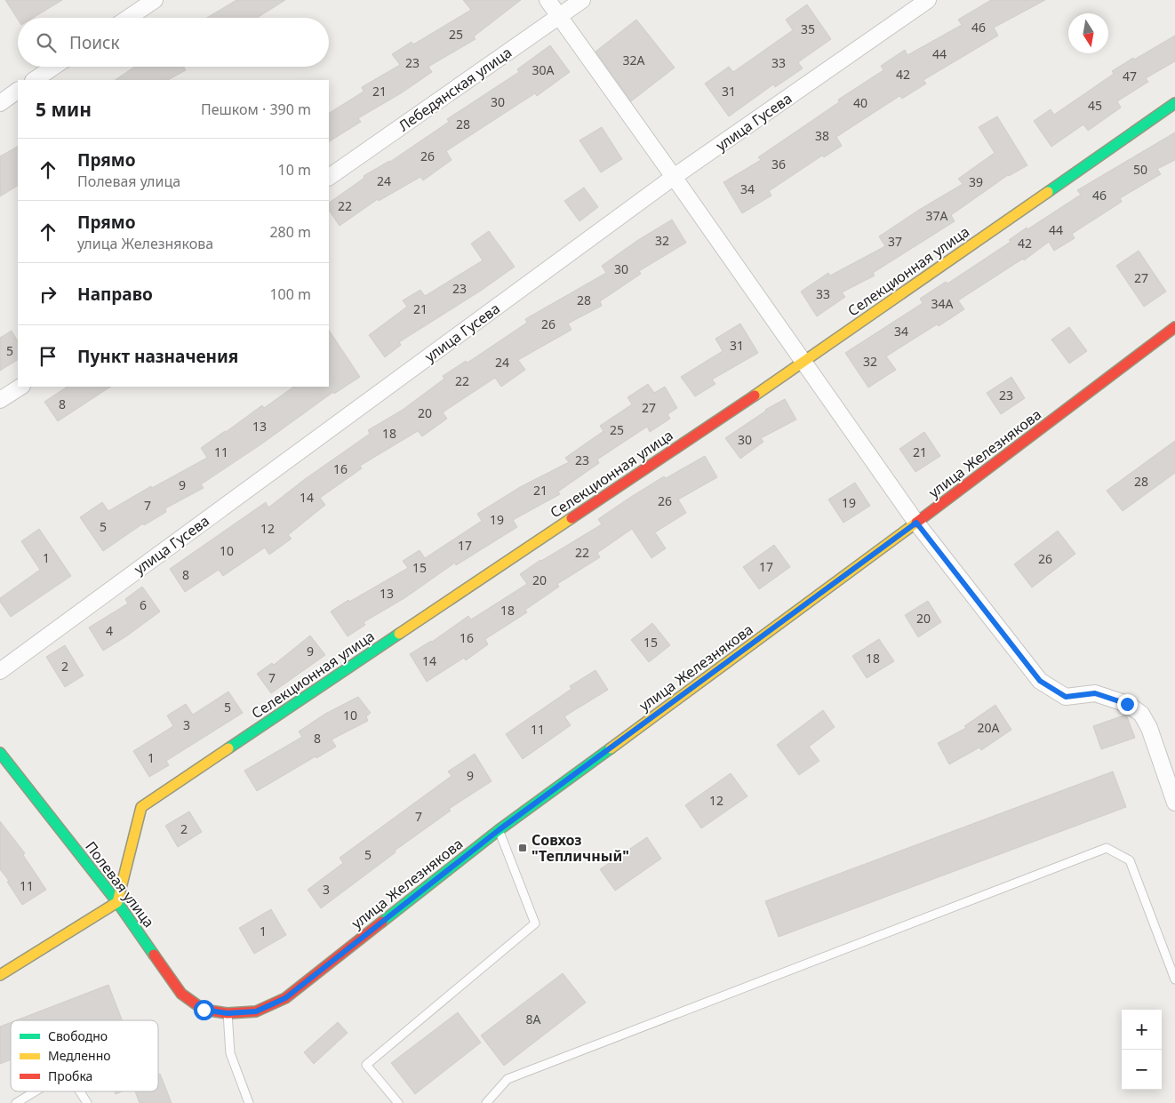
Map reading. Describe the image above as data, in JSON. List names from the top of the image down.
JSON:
{
  "streets": {
    "street": [
      "Лебедянская улица",
      "улица Гусева",
      "Селекционная улица",
      "улица Железнякова",
      "Полевая улица"
    ]
  },
  "crossings": [
    ["Селекционная улица", "Полевая улица"],
    ["улица Железнякова", "Полевая улица"]
  ],
  "places": {
    "transit": ["Совхоз \"Тепличный\""]
  },
  "house_numbers": [
    "46",
    "35",
    "25",
    "44",
    "32А",
    "23",
    "33",
    "30А",
    "42",
    "47",
    "21",
    "31",
    "30",
    "40",
    "45",
    "28",
    "38",
    "26",
    "36",
    "50",
    "24",
    "39",
    "34",
    "46",
    "22",
    "37А",
    "44",
    "32",
    "37",
    "42",
    "30",
    "27",
    "23",
    "33",
    "28",
    "34А",
    "21",
    "26",
    "34",
    "31",
    "5",
    "32",
    "24",
    "22",
    "23",
    "8",
    "27",
    "20",
    "13",
    "25",
    "18",
    "30",
    "11",
    "21",
    "23",
    "16",
    "28",
    "9",
    "21",
    "14",
    "26",
    "19",
    "7",
    "19",
    "5",
    "12",
    "17",
    "10",
    "22",
    "1",
    "26",
    "17",
    "15",
    "8",
    "20",
    "13",
    "6",
    "18",
    "20",
    "4",
    "16",
    "15",
    "9",
    "18",
    "14",
    "2",
    "7",
    "5",
    "10",
    "3",
    "20А",
    "11",
    "8",
    "1",
    "9",
    "12",
    "7",
    "2",
    "5",
    "11",
    "3",
    "1",
    "8А"
  ],
  "legend": ["Свободно", "Медленно", "Пробка"],
  "north": "bottom",
  "page": {
    "search": "Поиск",
    "heading": ["5 мин", "Пешком · 390 m"],
    "list": [
      ["Прямо", "Полевая улица", "10 m"],
      ["Прямо", "улица Железнякова", "280 m"],
      ["Направо", "100 m"],
      "Пункт назначения"
    ],
    "map_buttons": ["+", "−"]
  }
}
